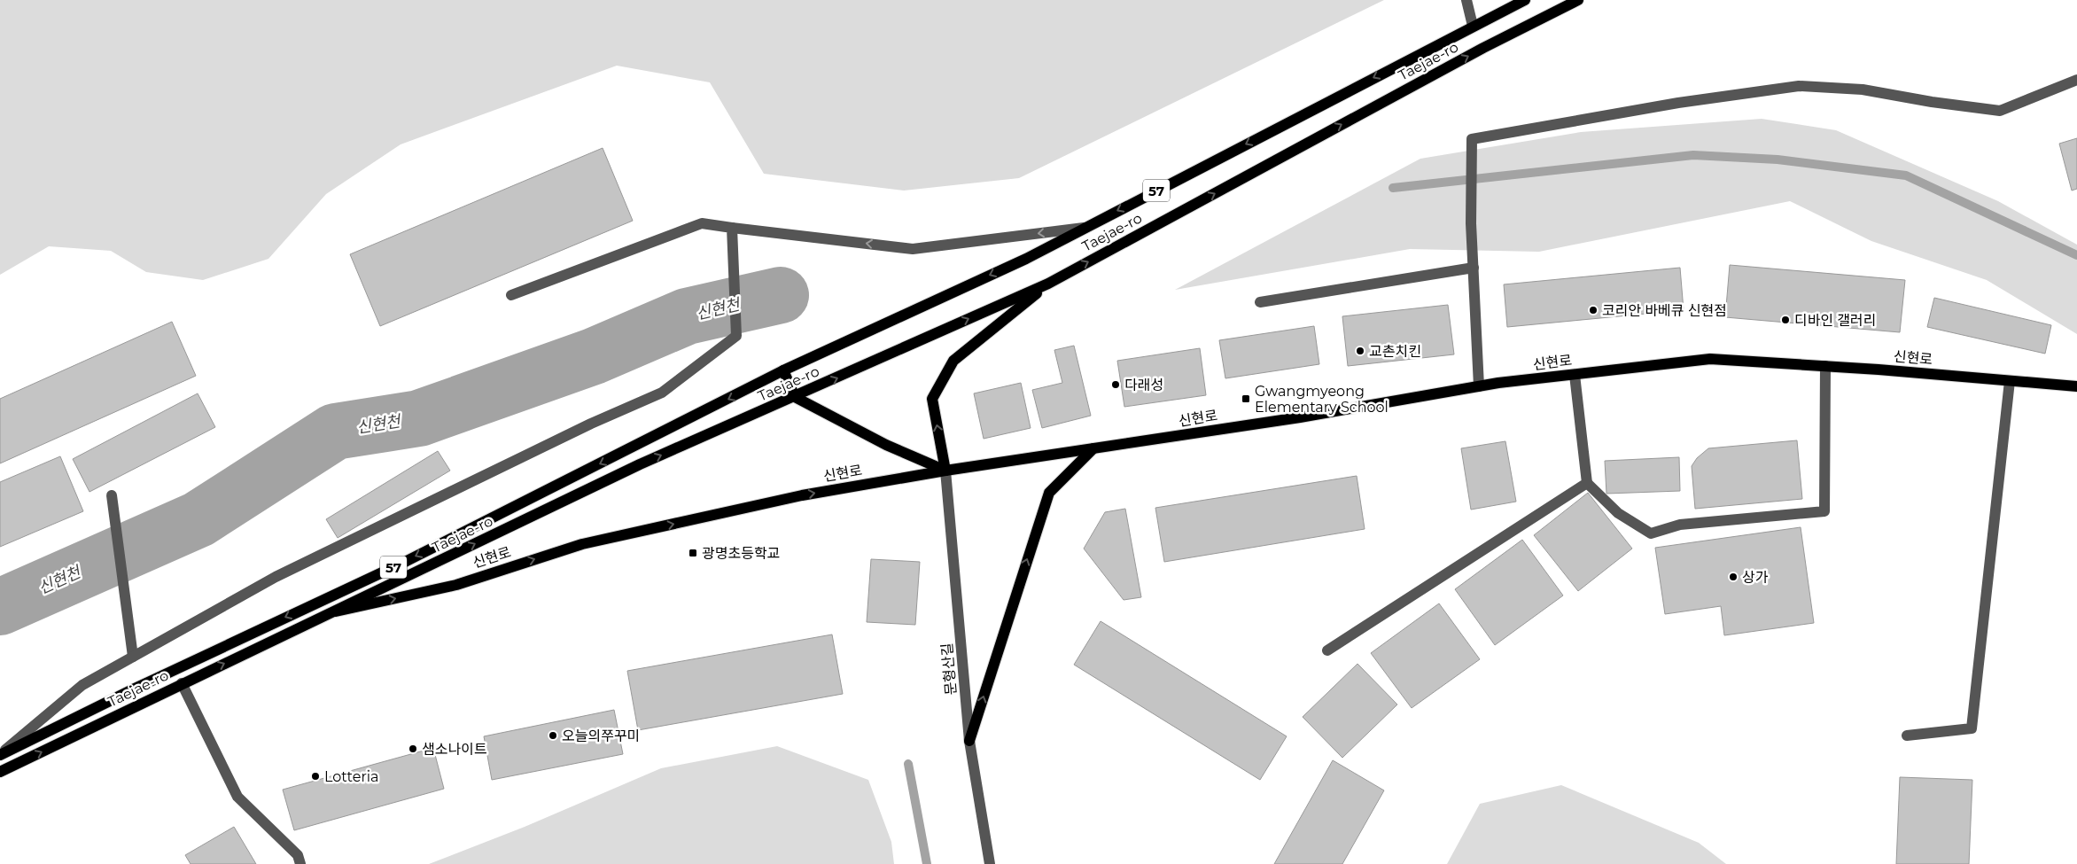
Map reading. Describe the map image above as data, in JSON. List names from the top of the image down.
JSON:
{
  "streets": {
    "main road": ["Taejae-ro", "57", "신현로"],
    "street": ["문형산길"]
  },
  "crossings": [
    ["Taejae-ro", "신현로"],
    ["신현로", "문형산길"]
  ],
  "one_way": ["신현로"],
  "water": ["신현천"],
  "places": {
    "other": [
      "코리안 바베큐 신현점",
      "디바인 갤러리",
      "교촌치킨",
      "다래성",
      "상가",
      "오늘의쭈꾸미",
      "샘소나이트",
      "Lotteria"
    ],
    "transit": ["Gwangmyeong Elementary School", "광명초등학교"]
  }
}
